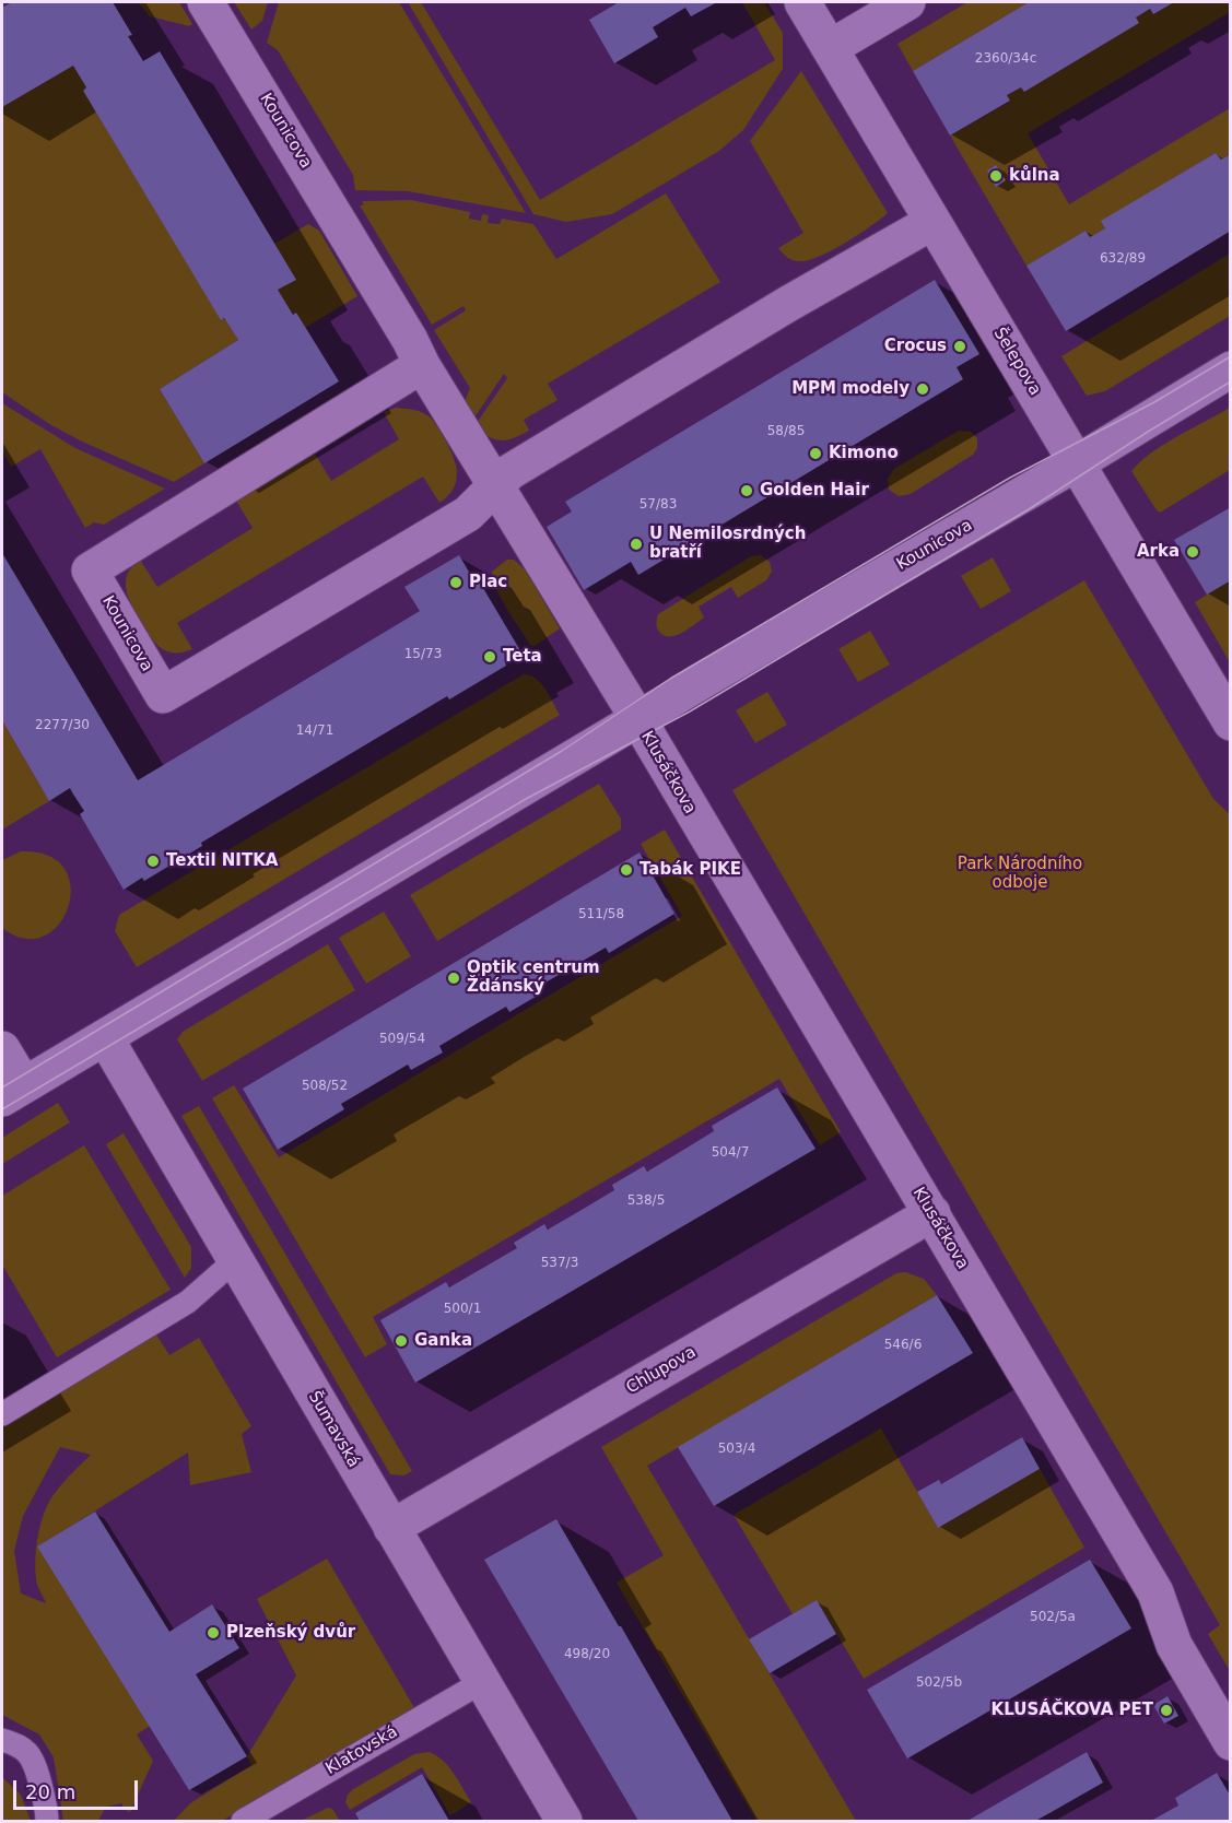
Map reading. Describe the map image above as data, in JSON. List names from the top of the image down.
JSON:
{
  "streets": {
    "street": [
      "Kounicova",
      "Šelepova",
      "Klusáčkova",
      "Chlupova",
      "Šumavská"
    ],
    "lane": ["Klatovská"]
  },
  "crossings": [
    ["Kounicova", "Šelepova"],
    ["Kounicova", "Klusáčkova"],
    ["Kounicova", "Šumavská"],
    ["Klusáčkova", "Chlupova"],
    ["Chlupova", "Šumavská"],
    ["Šumavská", "Klatovská"]
  ],
  "parks": ["Park Národního odboje"],
  "places": [
    "kůlna",
    "Crocus",
    "MPM modely",
    "Kimono",
    "Golden Hair",
    "U Nemilosrdných bratří",
    "Arka",
    "Plac",
    "Teta",
    "Textil NITKA",
    "Tabák PIKE",
    "Optik centrum Ždánský",
    "Ganka",
    "Plzeňský dvůr",
    "KLUSÁČKOVA PET"
  ],
  "house_numbers": [
    "2360/34c",
    "632/89",
    "58/85",
    "57/83",
    "15/73",
    "2277/30",
    "14/71",
    "511/58",
    "509/54",
    "508/52",
    "504/7",
    "538/5",
    "537/3",
    "500/1",
    "546/6",
    "503/4",
    "502/5a",
    "498/20",
    "502/5b"
  ],
  "scale_bar": "20 m"
}
